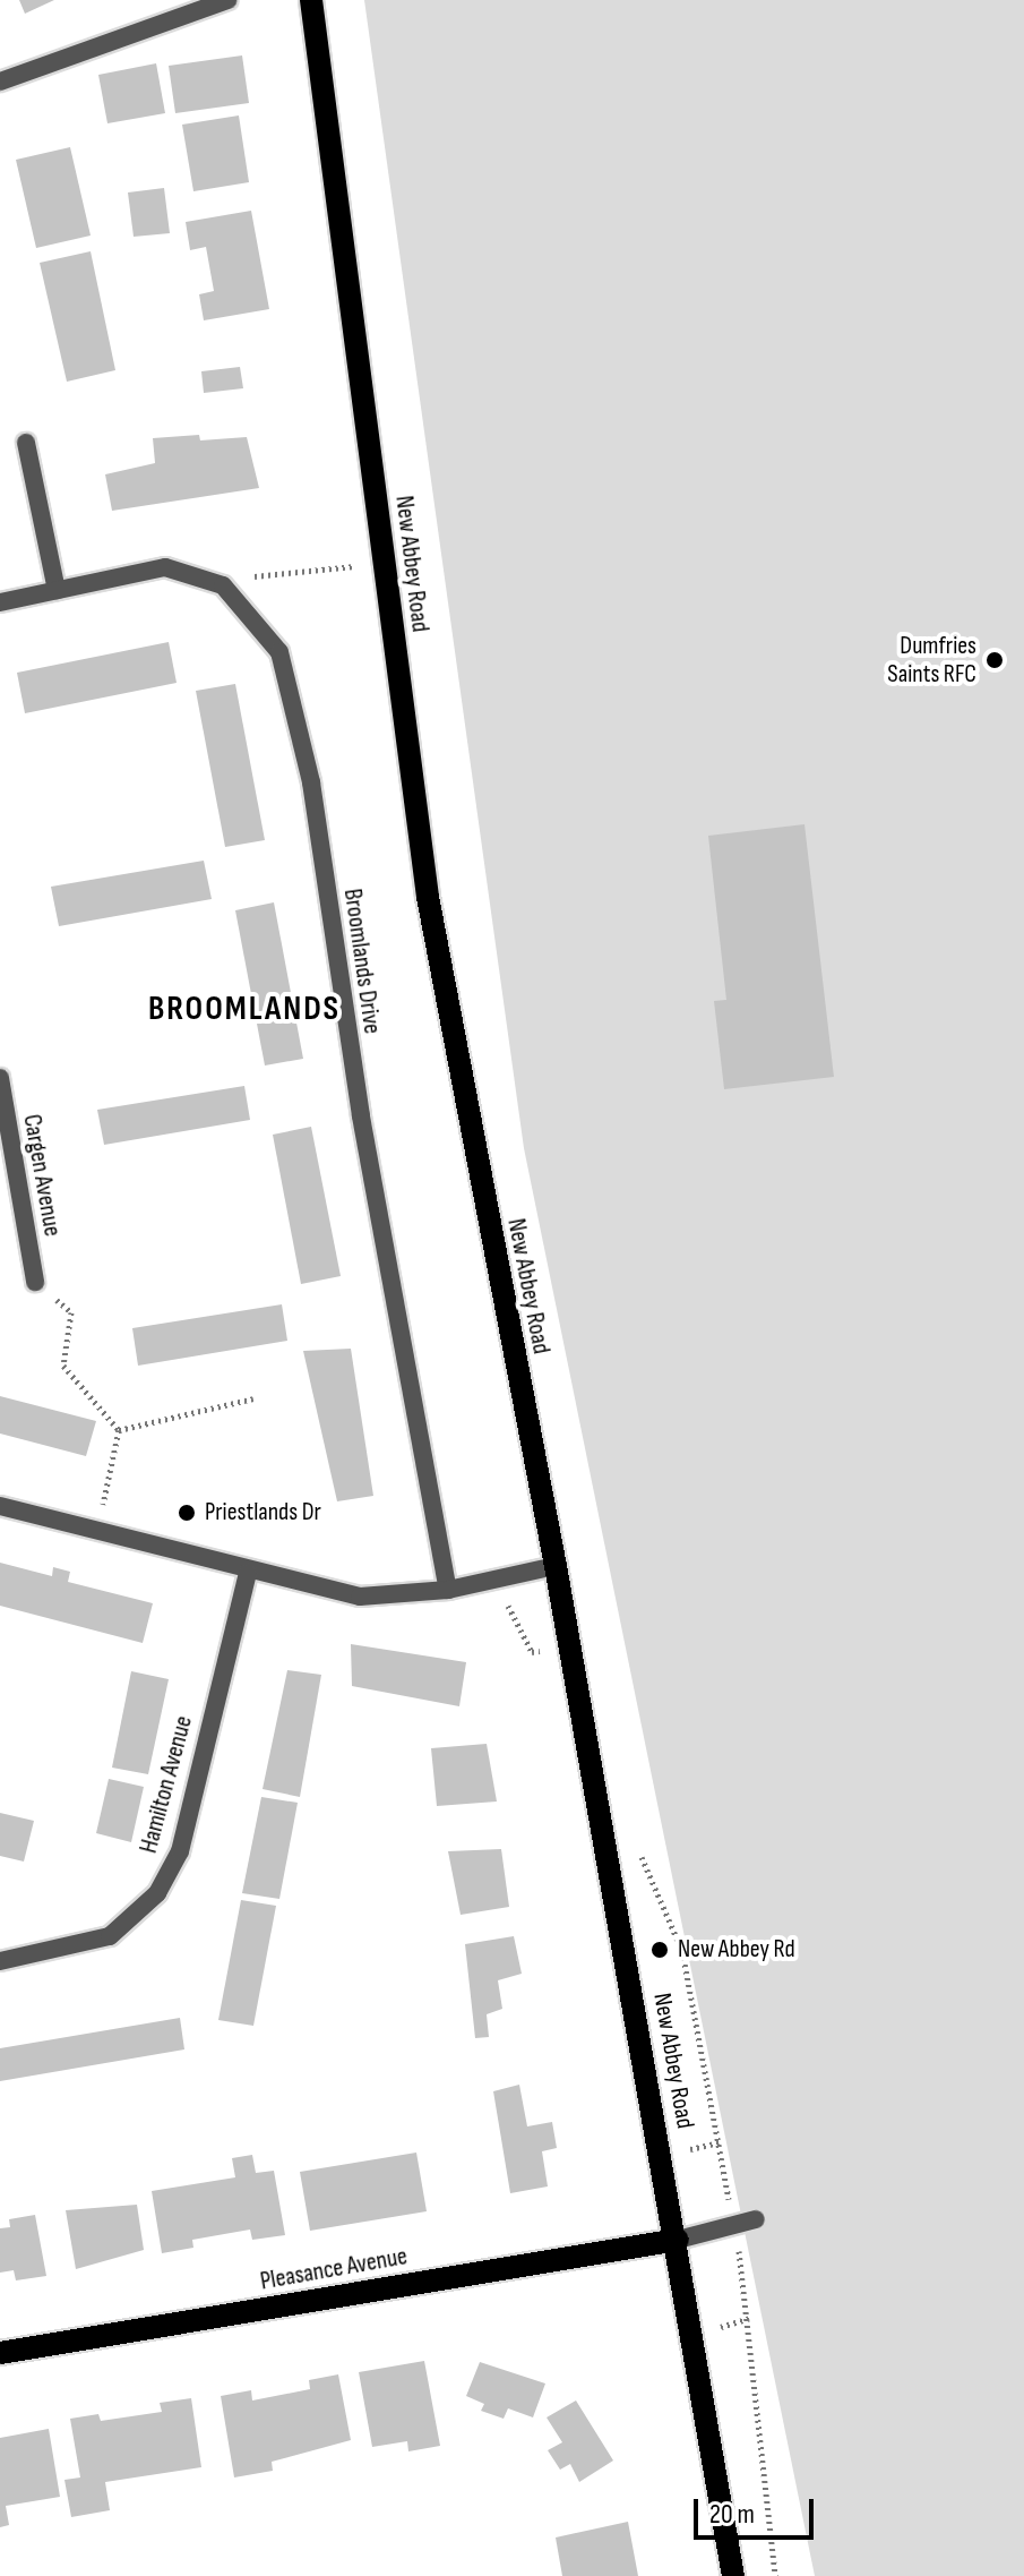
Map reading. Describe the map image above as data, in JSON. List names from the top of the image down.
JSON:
{
  "streets": {
    "main road": ["New Abbey Road", "Pleasance Avenue"],
    "street": ["Broomlands Drive", "Cargen Avenue", "Hamilton Avenue"]
  },
  "crossings": [
    ["New Abbey Road", "Pleasance Avenue"]
  ],
  "districts": ["BROOMLANDS"],
  "places": ["Dumfries Saints RFC", "Priestlands Dr", "New Abbey Rd"],
  "scale_bar": "20 m"
}
